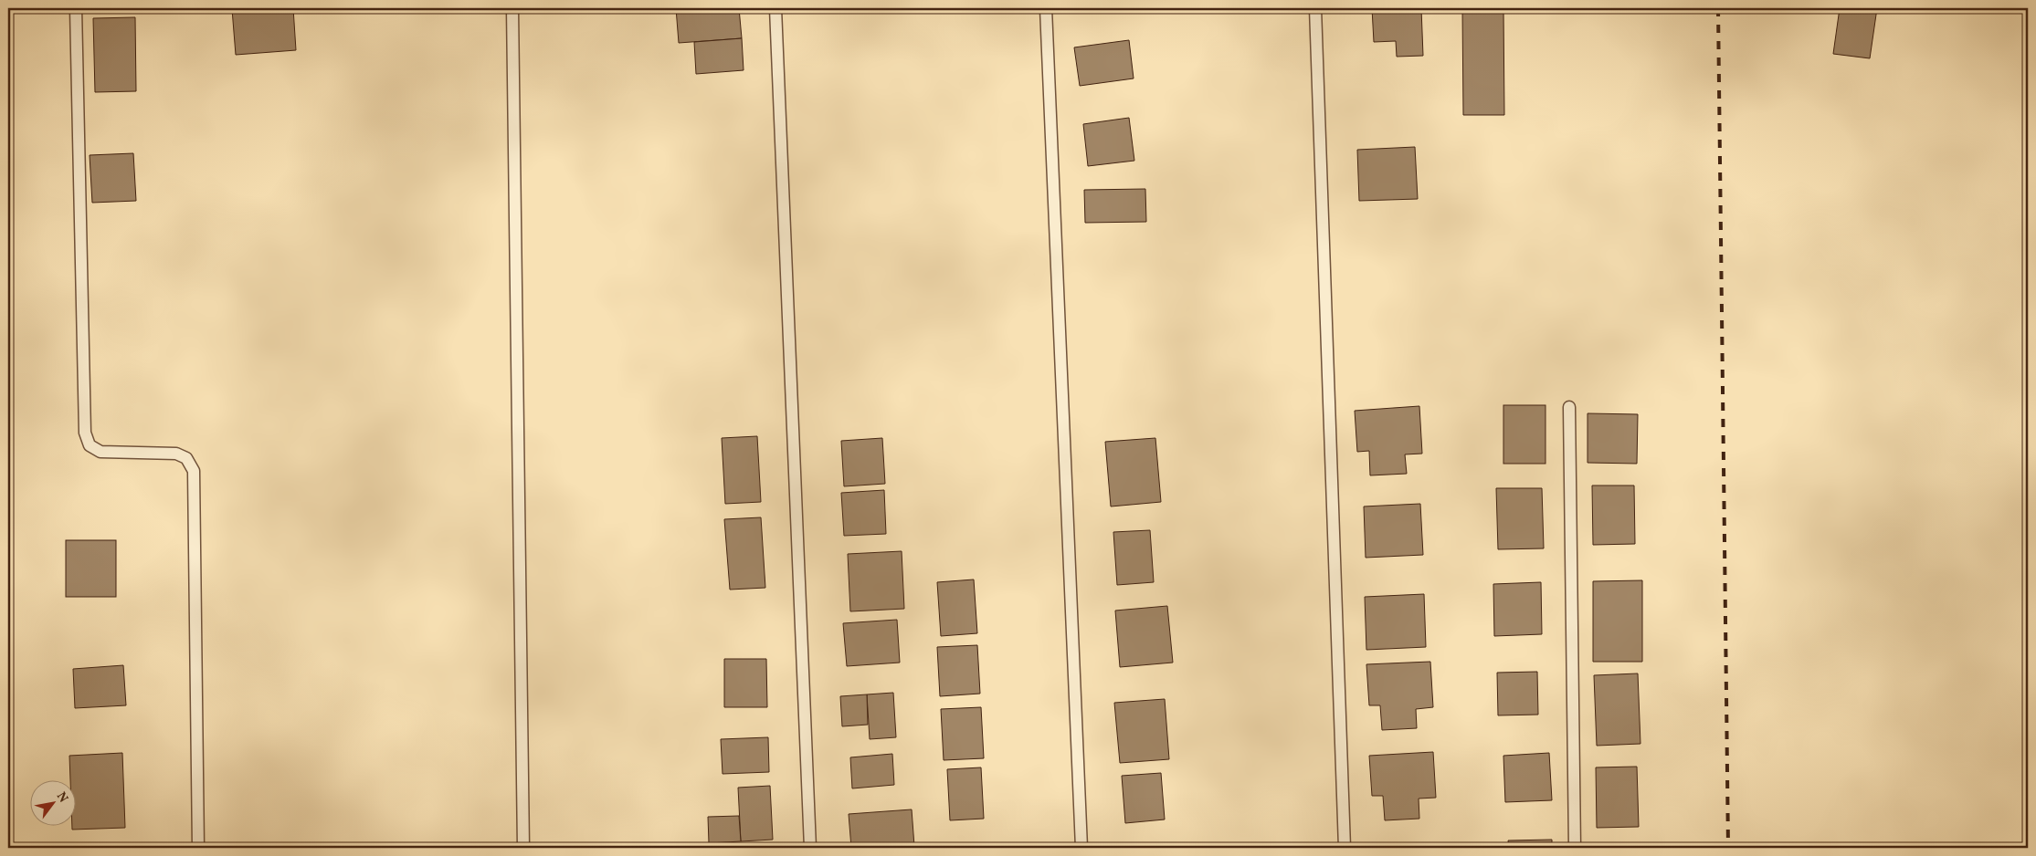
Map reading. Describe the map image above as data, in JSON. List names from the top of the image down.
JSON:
{
  "north": "top right"
}
